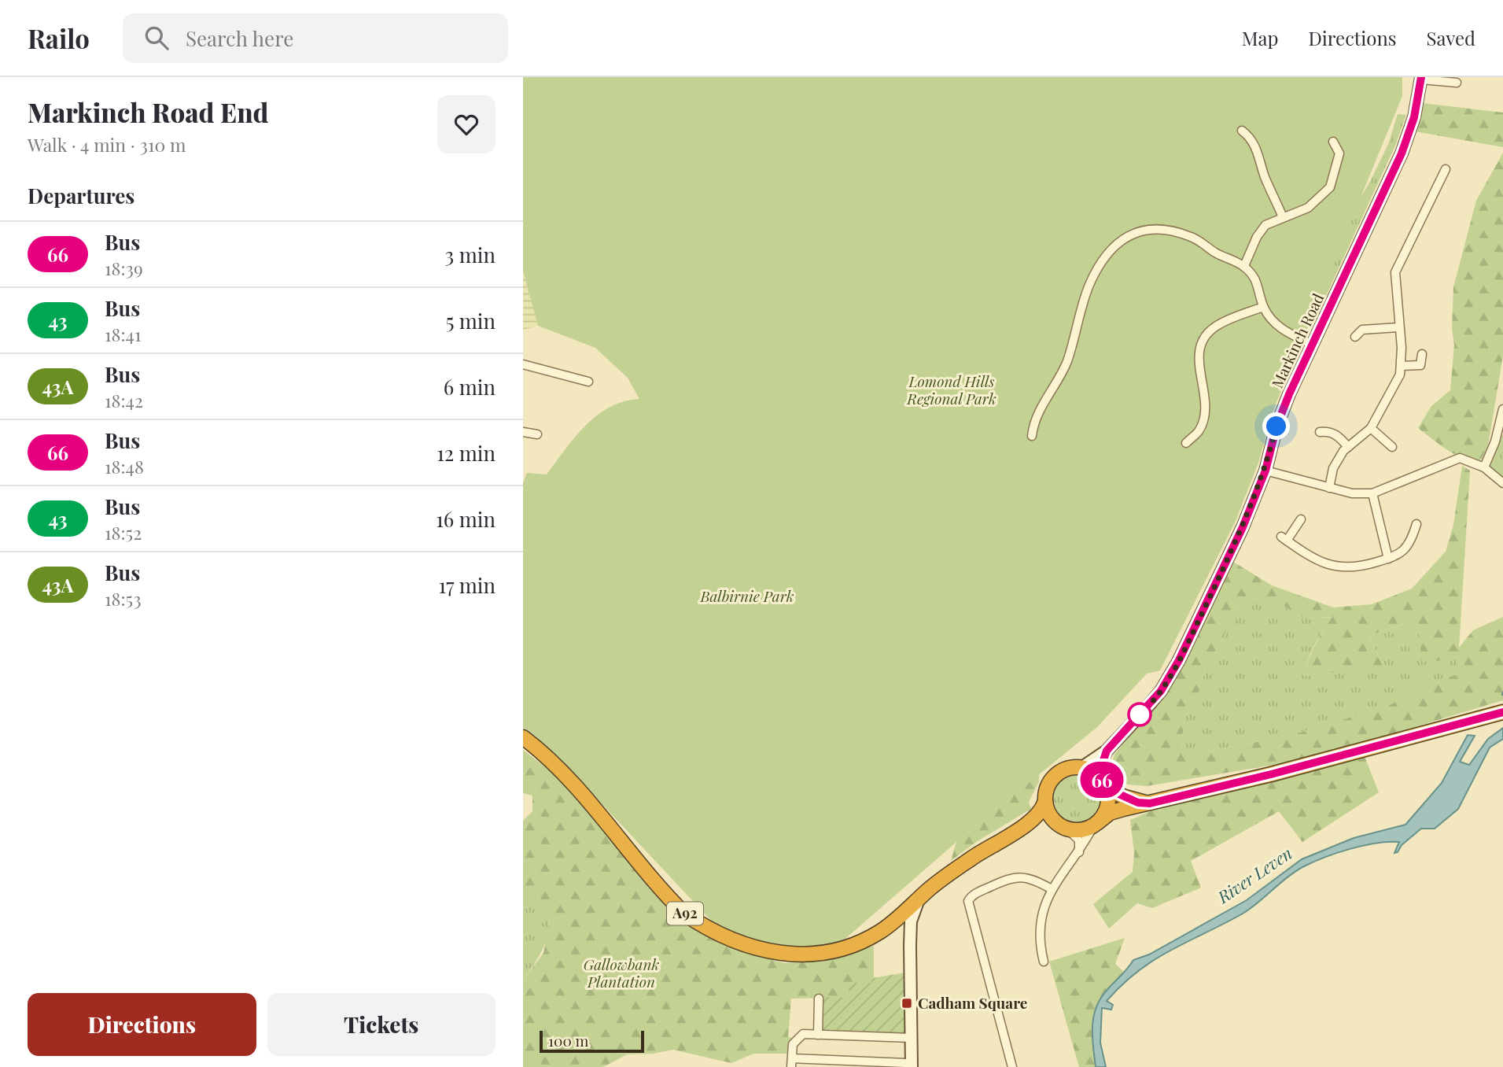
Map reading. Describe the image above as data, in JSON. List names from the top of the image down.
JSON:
{
  "streets": {
    "highway": ["A92"],
    "main road": ["Markinch Road"]
  },
  "crossings": [
    ["Markinch Road", "A92"]
  ],
  "water": ["River Leven"],
  "parks": ["Lomond Hills Regional Park", "Balbirnie Park", "Gallowbank Plantation"],
  "places": {
    "transit": ["Cadham Square"]
  },
  "lines": ["bus line 66"],
  "scale_bar": "100 m",
  "page": {
    "header": "Railo",
    "search": "Search here",
    "nav": ["Map", "Directions", "Saved"],
    "heading": [
      ["Markinch Road End", "Walk · 4 min · 310 m"],
      "Departures"
    ],
    "on_map": "66",
    "list": [
      {
        "mark": "66",
        "name": "Bus",
        "note": "18:39",
        "value": "3 min"
      },
      {
        "mark": "43",
        "name": "Bus",
        "note": "18:41",
        "value": "5 min"
      },
      {
        "mark": "43A",
        "name": "Bus",
        "note": "18:42",
        "value": "6 min"
      },
      {
        "mark": "66",
        "name": "Bus",
        "note": "18:48",
        "value": "12 min"
      },
      {
        "mark": "43",
        "name": "Bus",
        "note": "18:52",
        "value": "16 min"
      },
      {
        "mark": "43A",
        "name": "Bus",
        "note": "18:53",
        "value": "17 min"
      }
    ],
    "buttons": ["Directions", "Tickets"],
    "scale": "100 m"
  }
}
